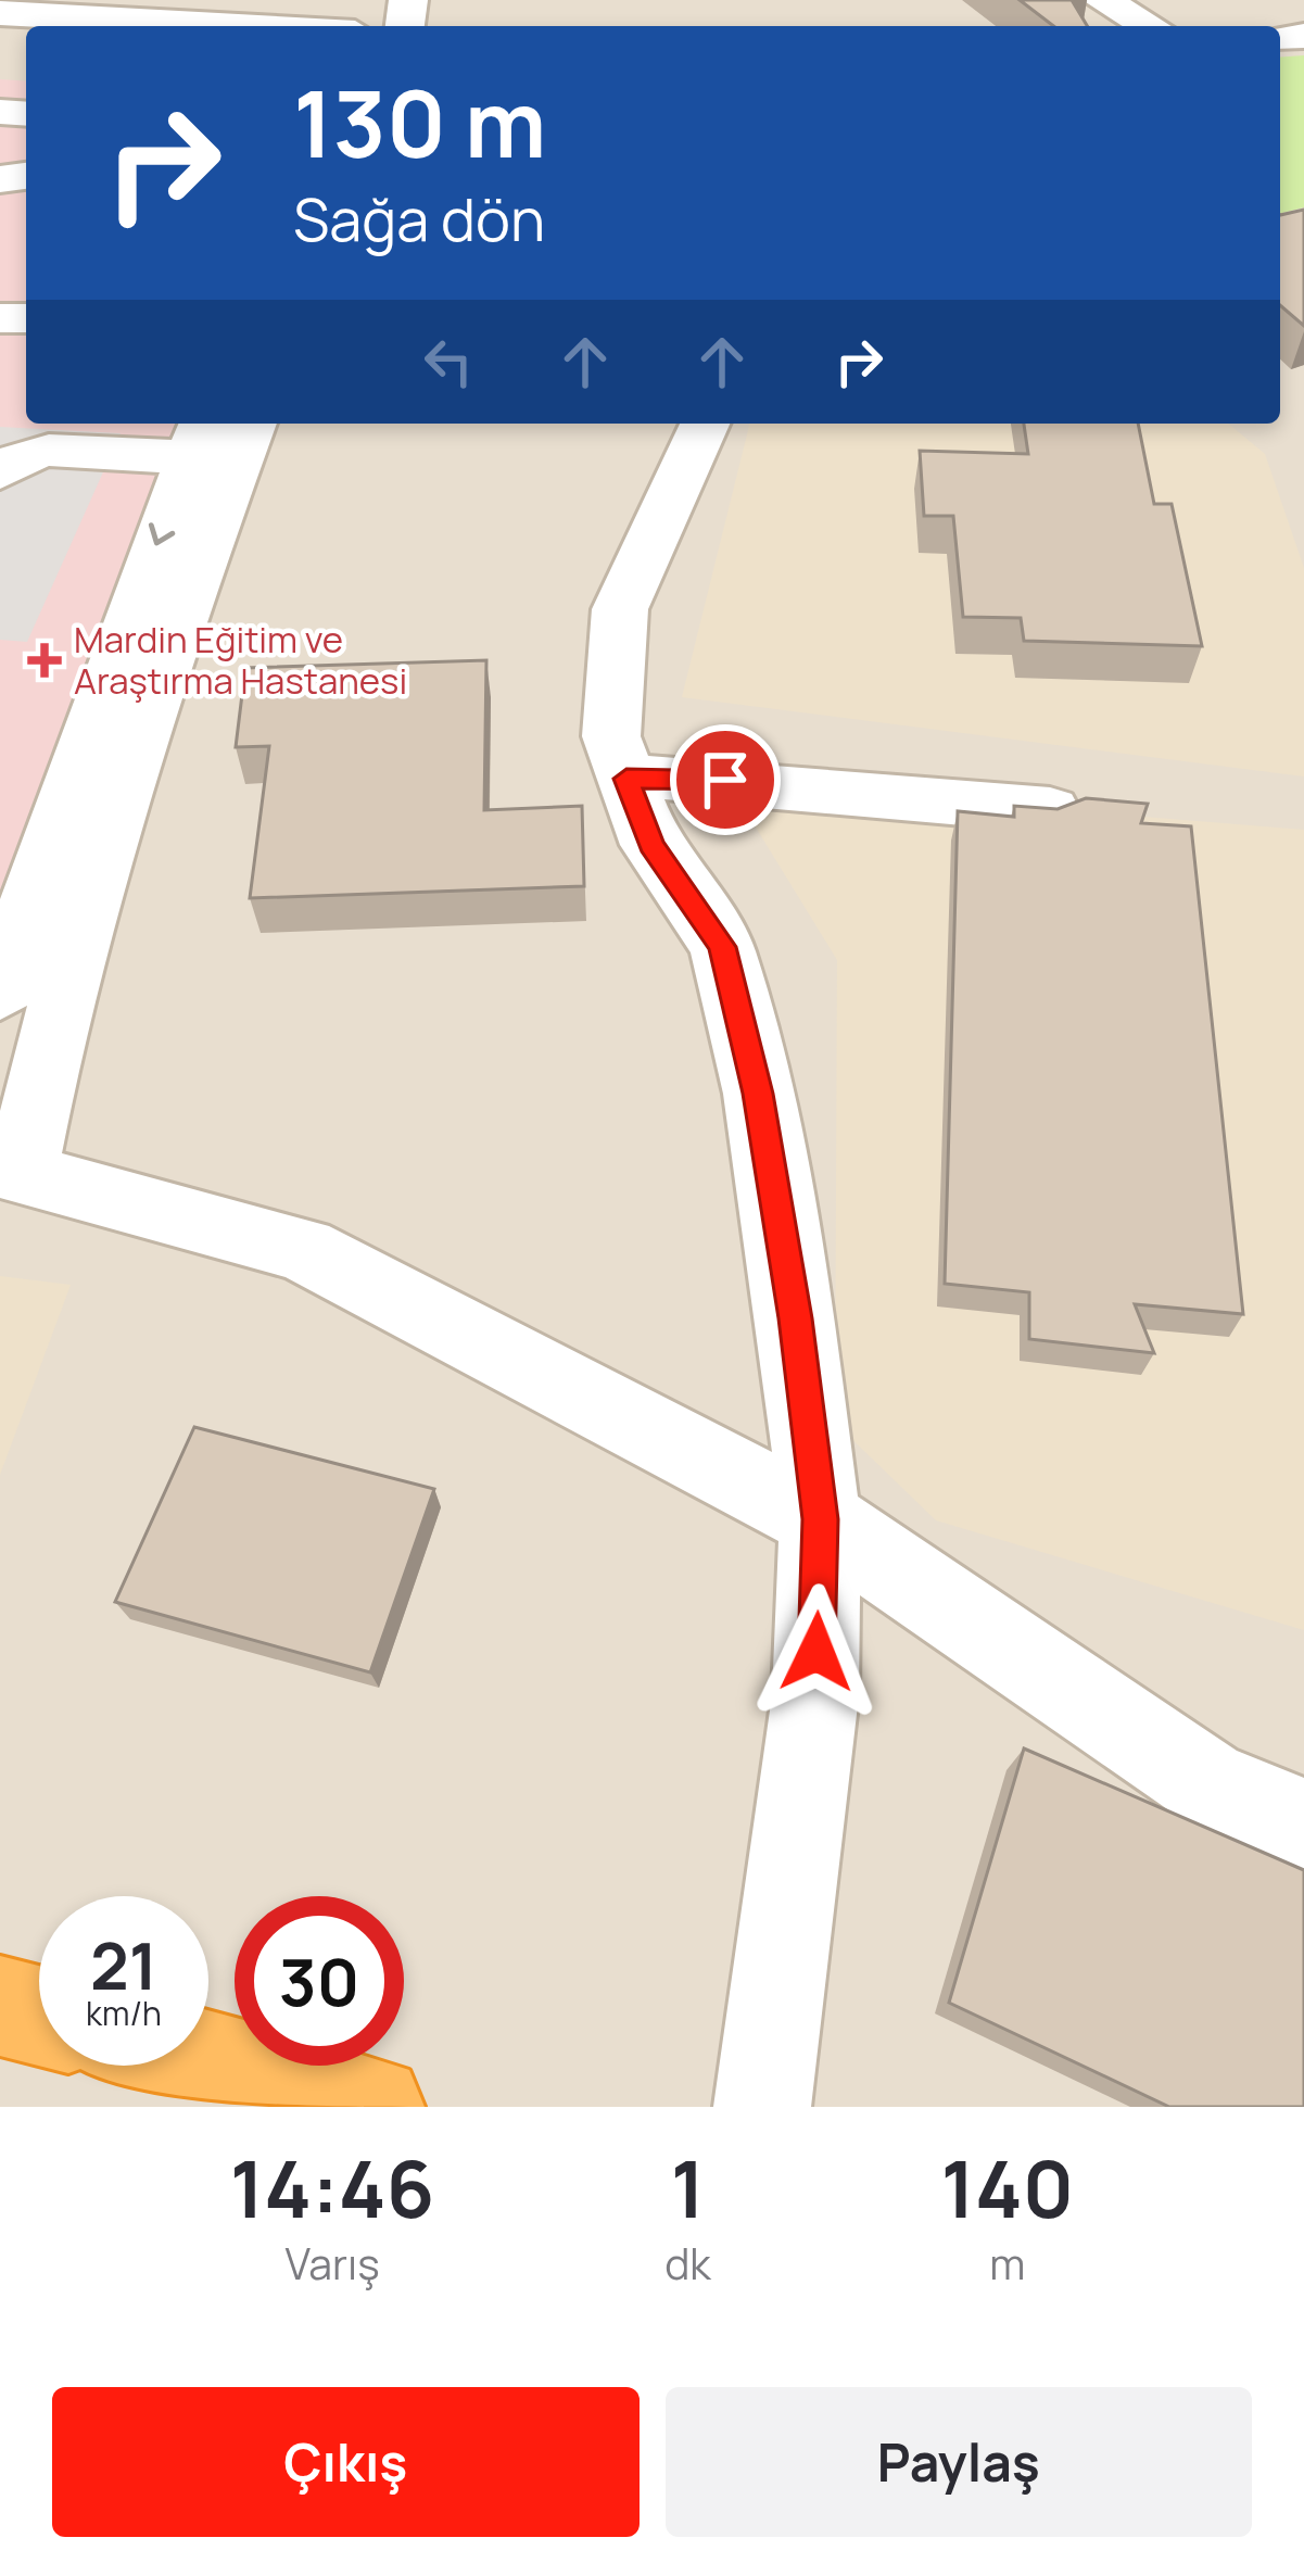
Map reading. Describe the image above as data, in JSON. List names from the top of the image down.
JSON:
{
  "places": {
    "health": ["Mardin Eğitim ve Araştırma Hastanesi"]
  },
  "page": {
    "turn": ["130 m", "Sağa dön"],
    "speed": "21 km/h",
    "limit": "30",
    "eta": [
      "14:46",
      "Varış",
      "1",
      "dk",
      "140",
      "m"
    ],
    "buttons": ["Çıkış", "Paylaş"]
  }
}
